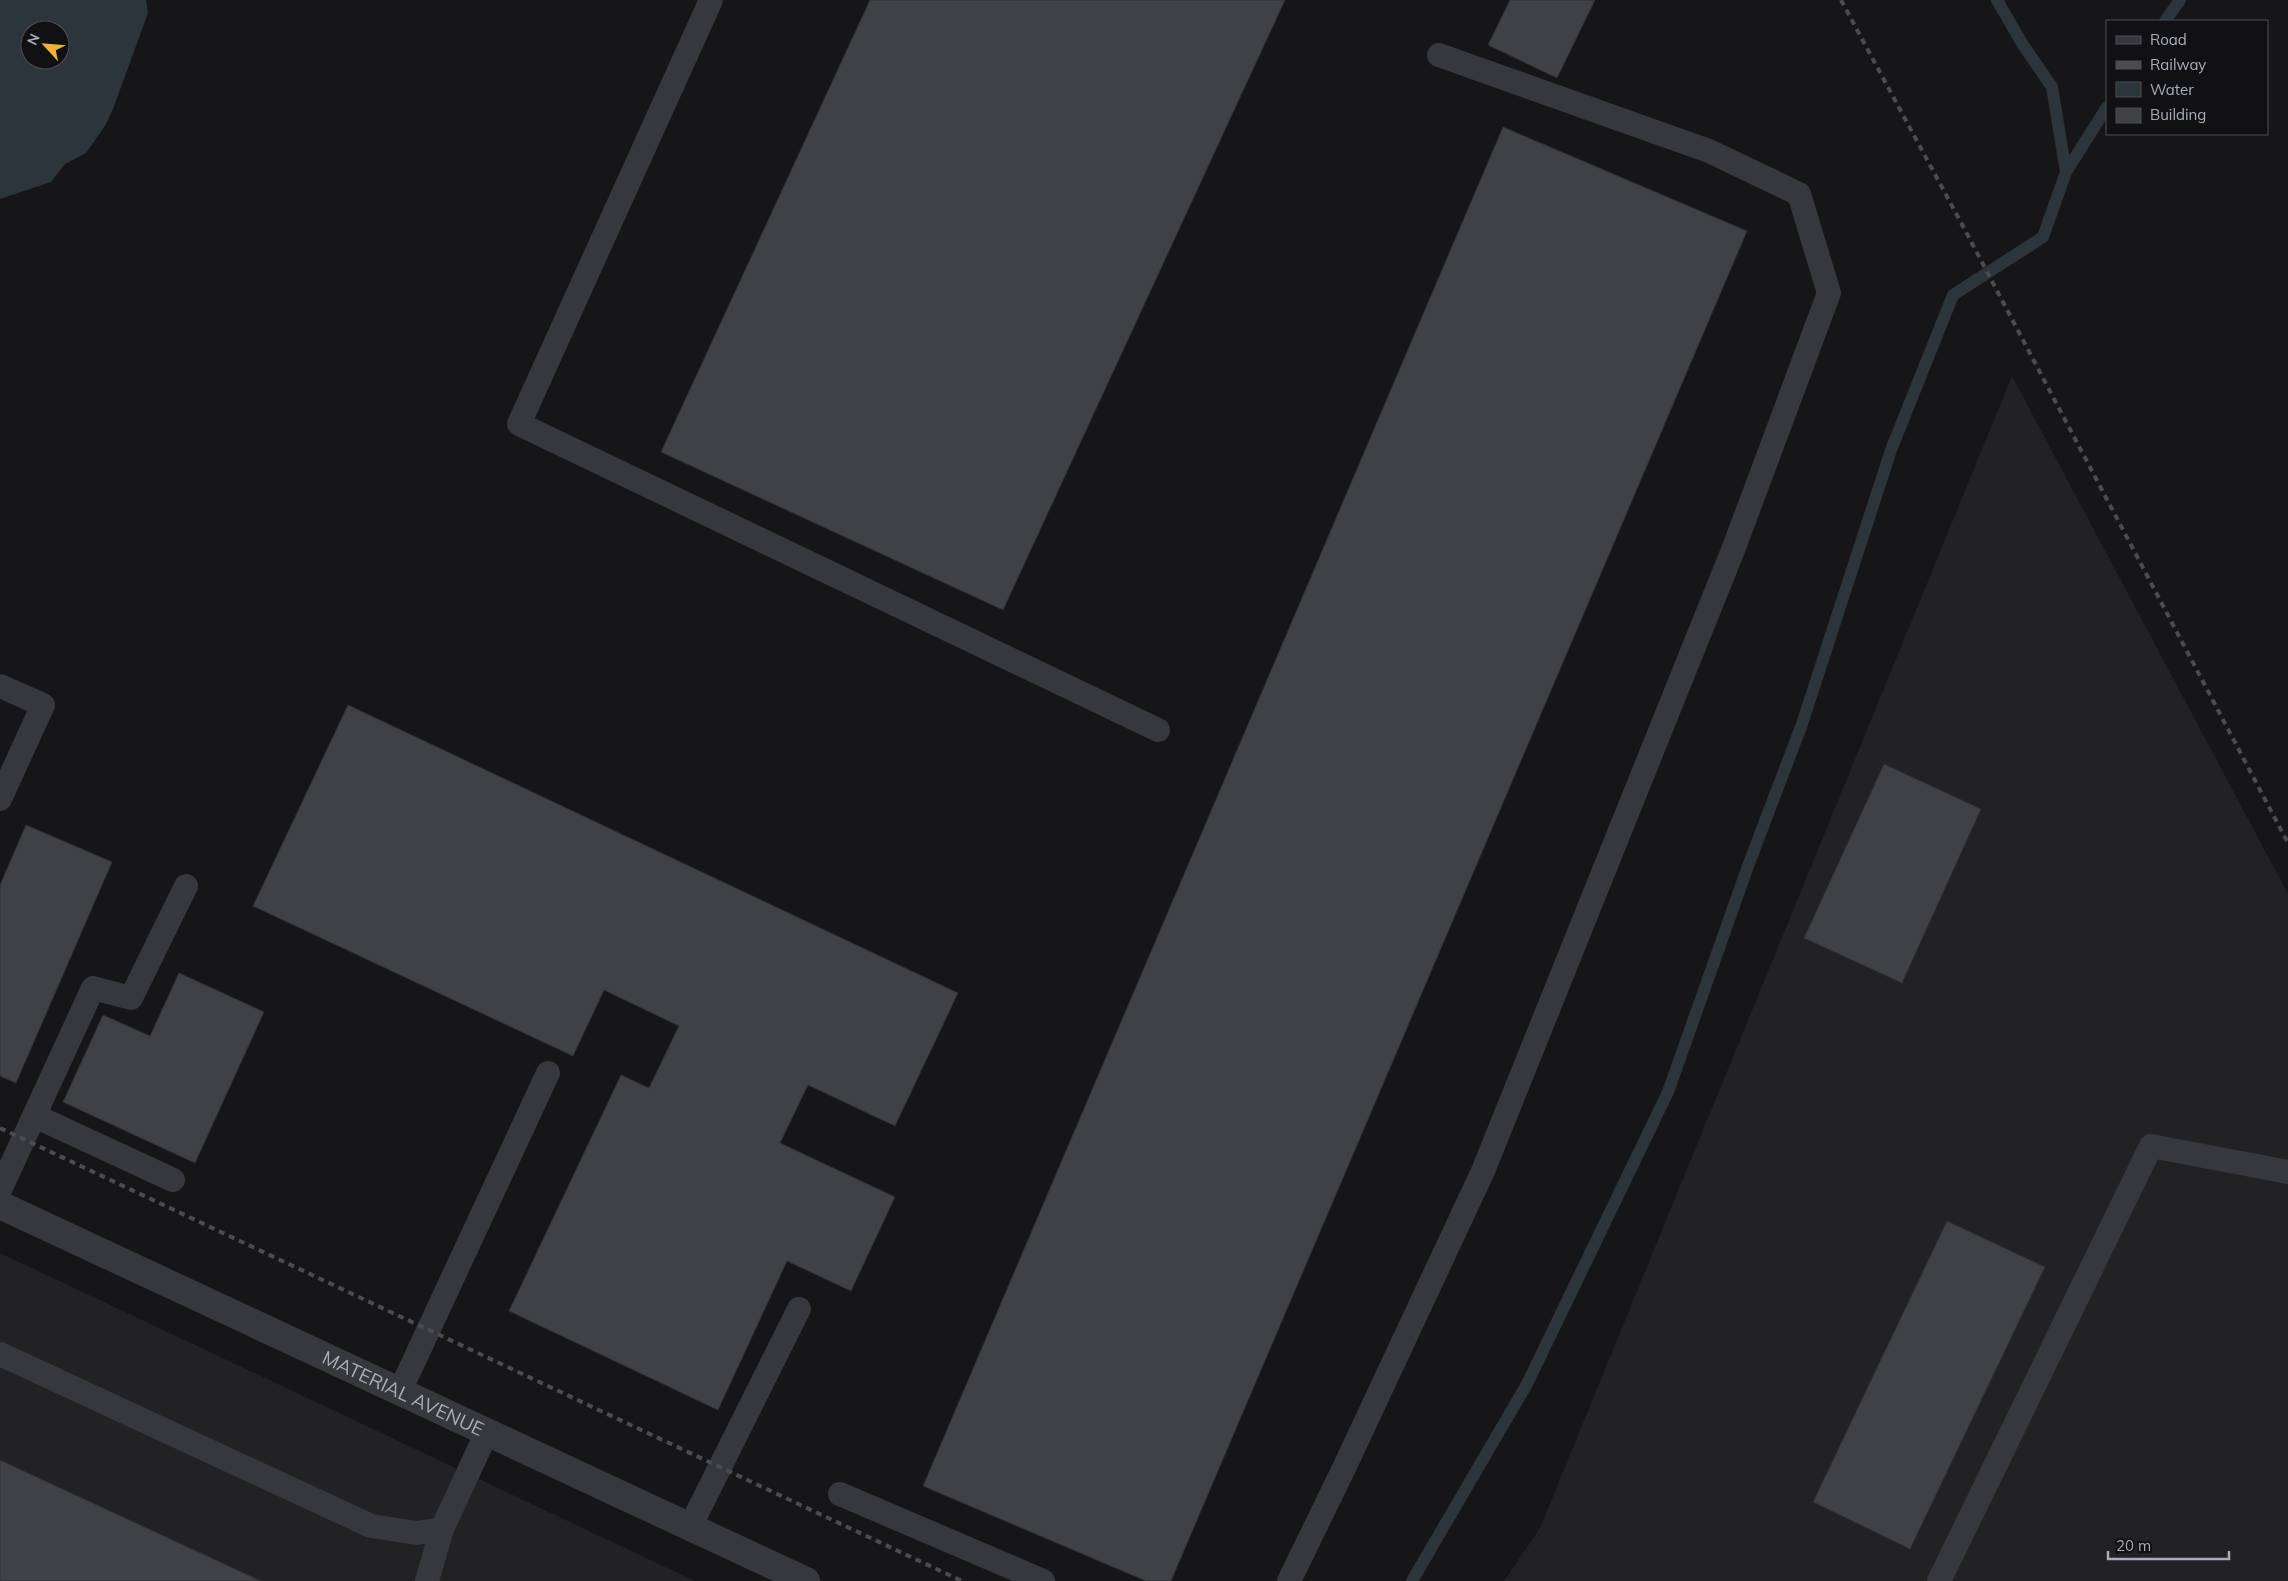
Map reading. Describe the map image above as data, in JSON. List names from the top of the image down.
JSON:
{
  "streets": {
    "street": ["MATERIAL AVENUE"]
  },
  "legend": [
    "Road",
    "Railway",
    "Water",
    "Building"
  ],
  "scale_bar": "20 m",
  "north": "top left"
}
